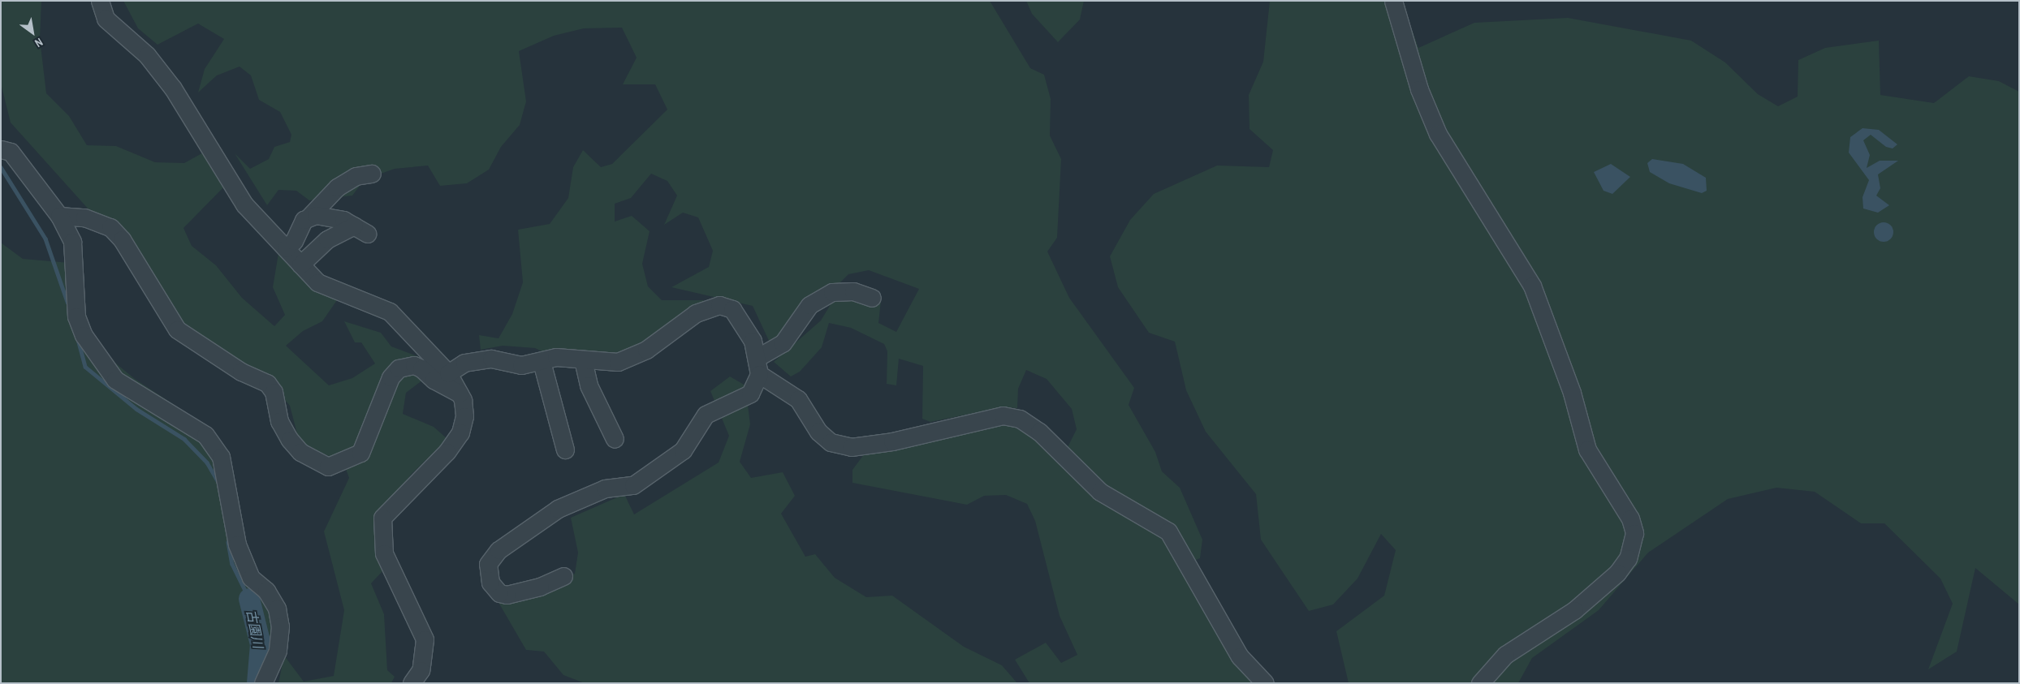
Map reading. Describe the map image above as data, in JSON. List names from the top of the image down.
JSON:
{
  "water": ["古園川"],
  "north": "bottom right"
}
